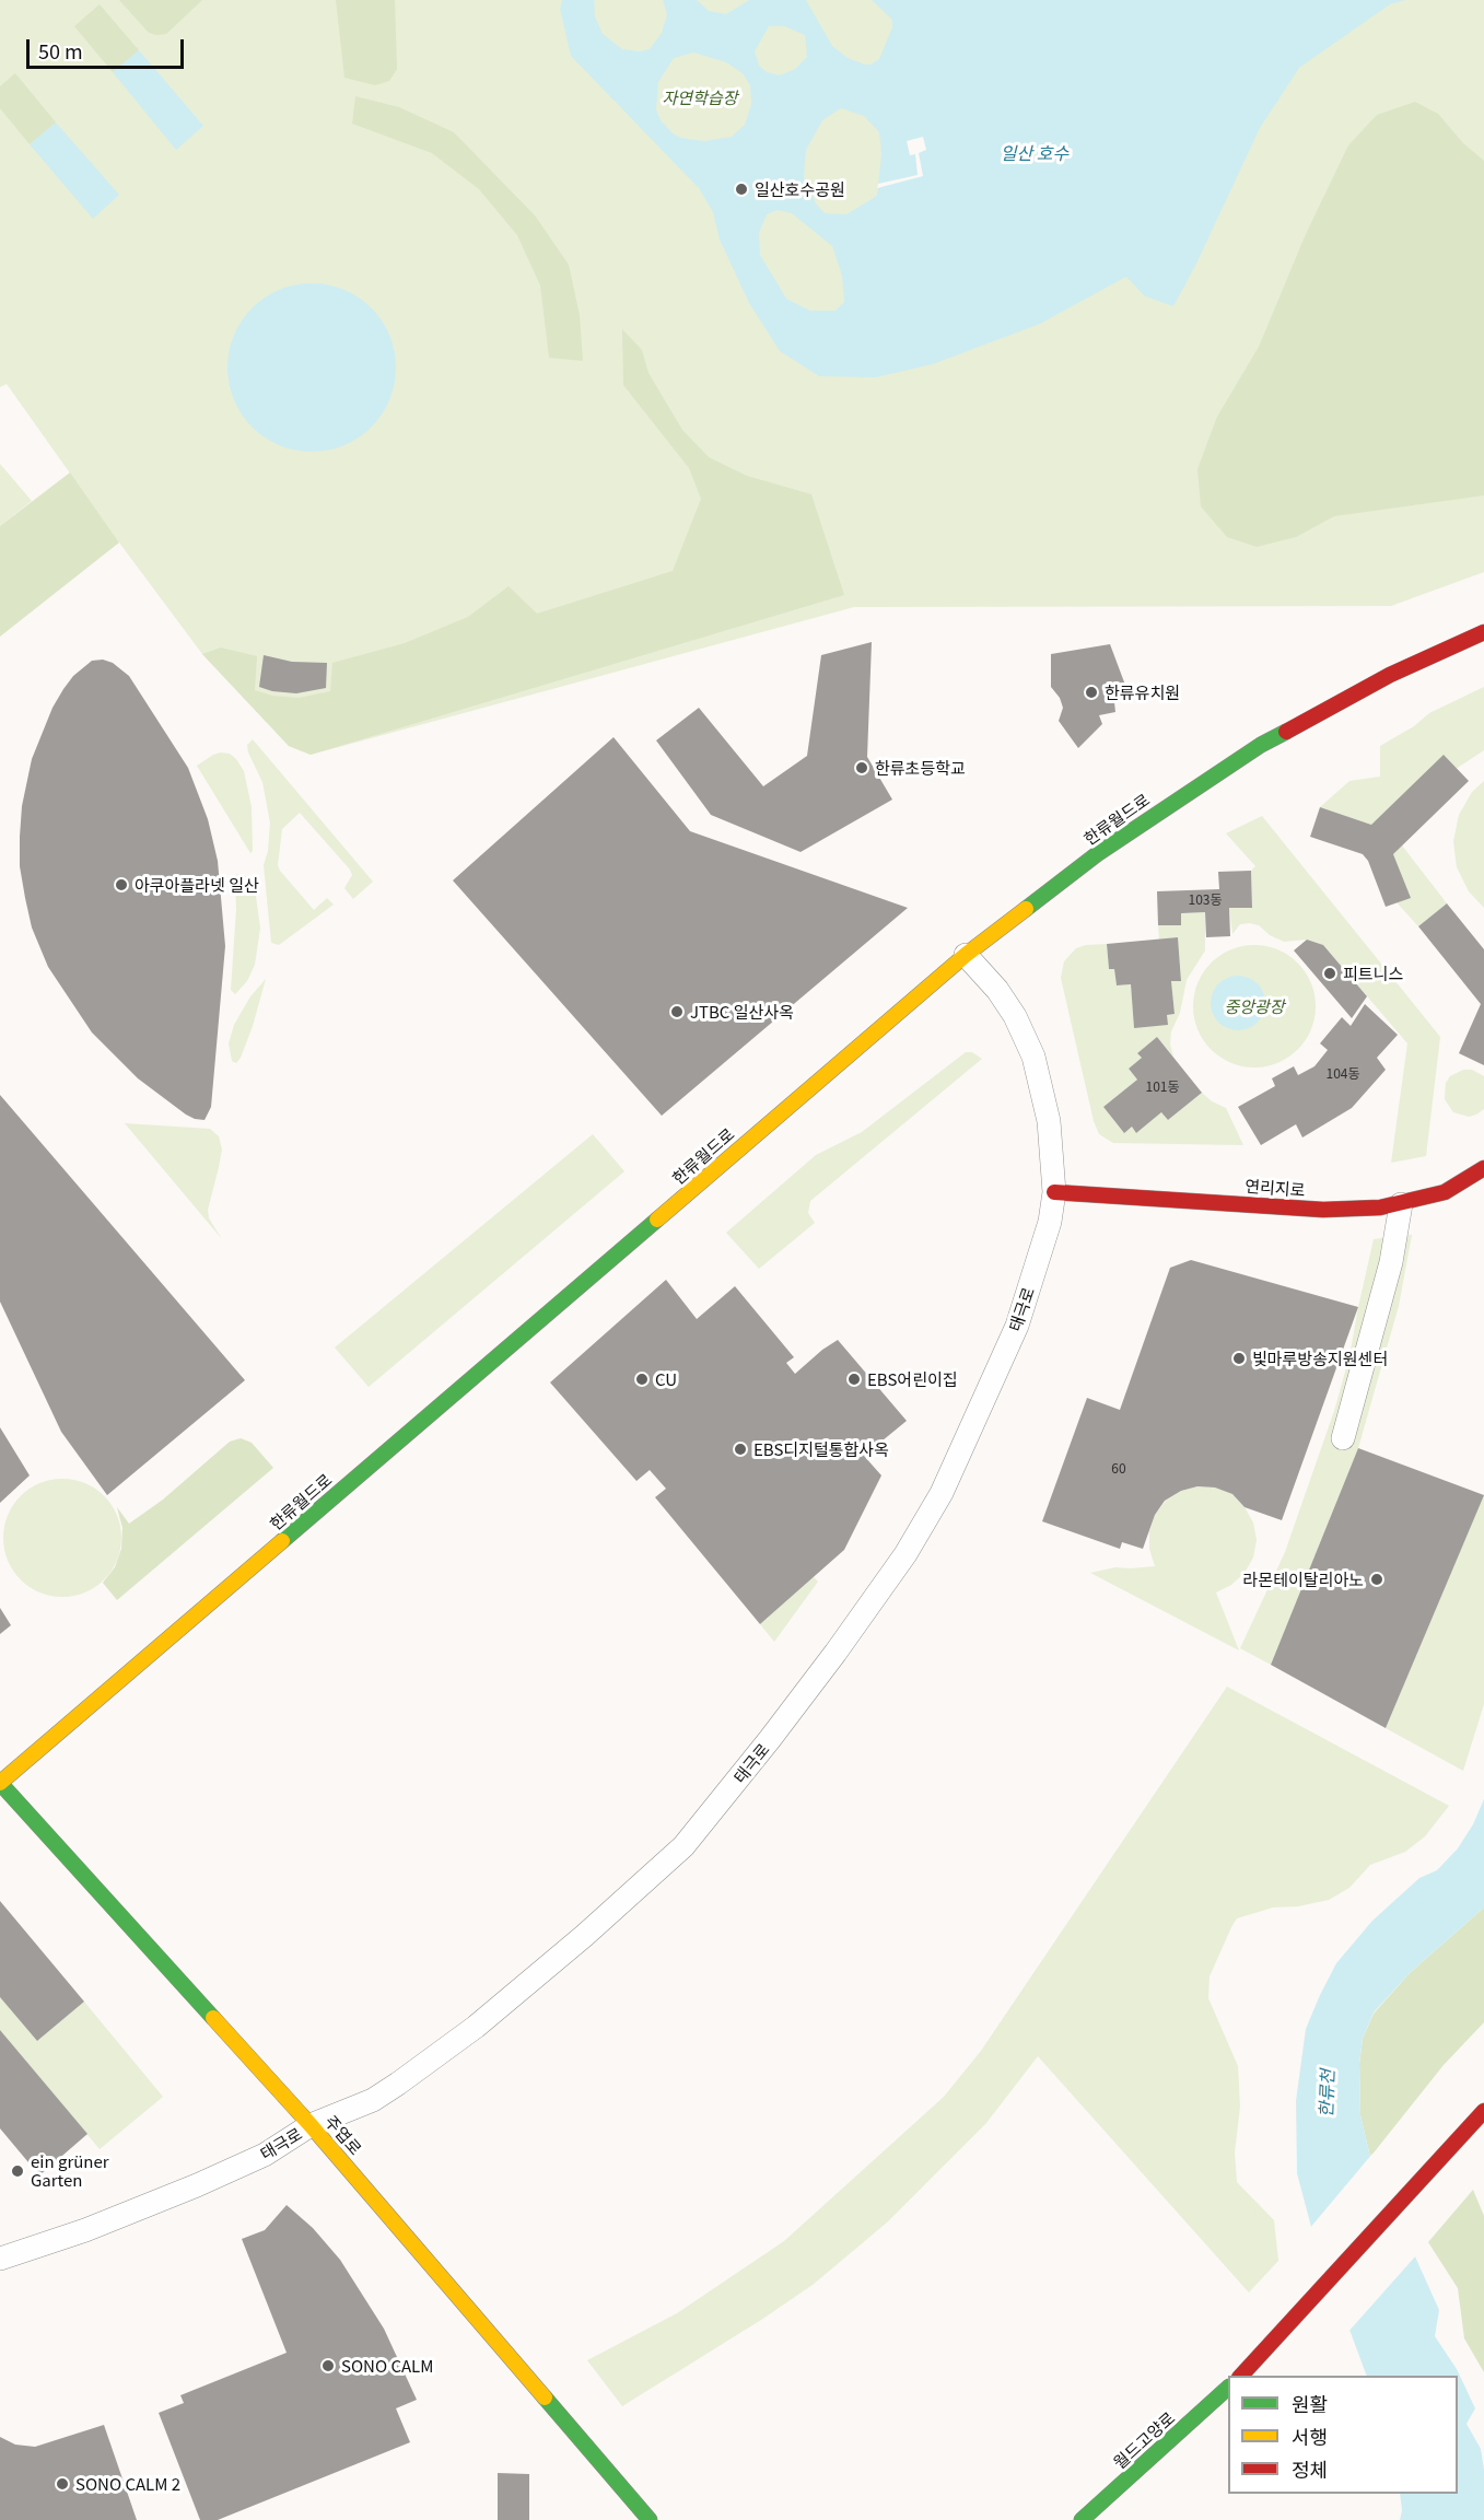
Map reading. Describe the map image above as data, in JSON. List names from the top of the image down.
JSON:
{
  "streets": {
    "main road": [
      "한류월드로",
      "연리지로",
      "주엽로",
      "월드고양로"
    ],
    "street": ["태극로"]
  },
  "crossings": [
    ["한류월드로", "태극로"],
    ["한류월드로", "주엽로"],
    ["연리지로", "태극로"],
    ["태극로", "주엽로"]
  ],
  "water": ["일산 호수", "한류천"],
  "parks": ["자연학습장", "중앙광장"],
  "places": [
    "일산호수공원",
    "한류유치원",
    "한류초등학교",
    "아쿠아플라넷 일산",
    "피트니스",
    "JTBC 일산사옥",
    "빛마루방송지원센터",
    "CU",
    "EBS어린이집",
    "EBS디지털통합사옥",
    "라몬테이탈리아노",
    "ein grüner Garten",
    "SONO CALM",
    "SONO CALM 2"
  ],
  "house_numbers": [
    "103동",
    "104동",
    "101동",
    "60"
  ],
  "legend": ["원활", "서행", "정체"],
  "scale_bar": "50 m"
}
